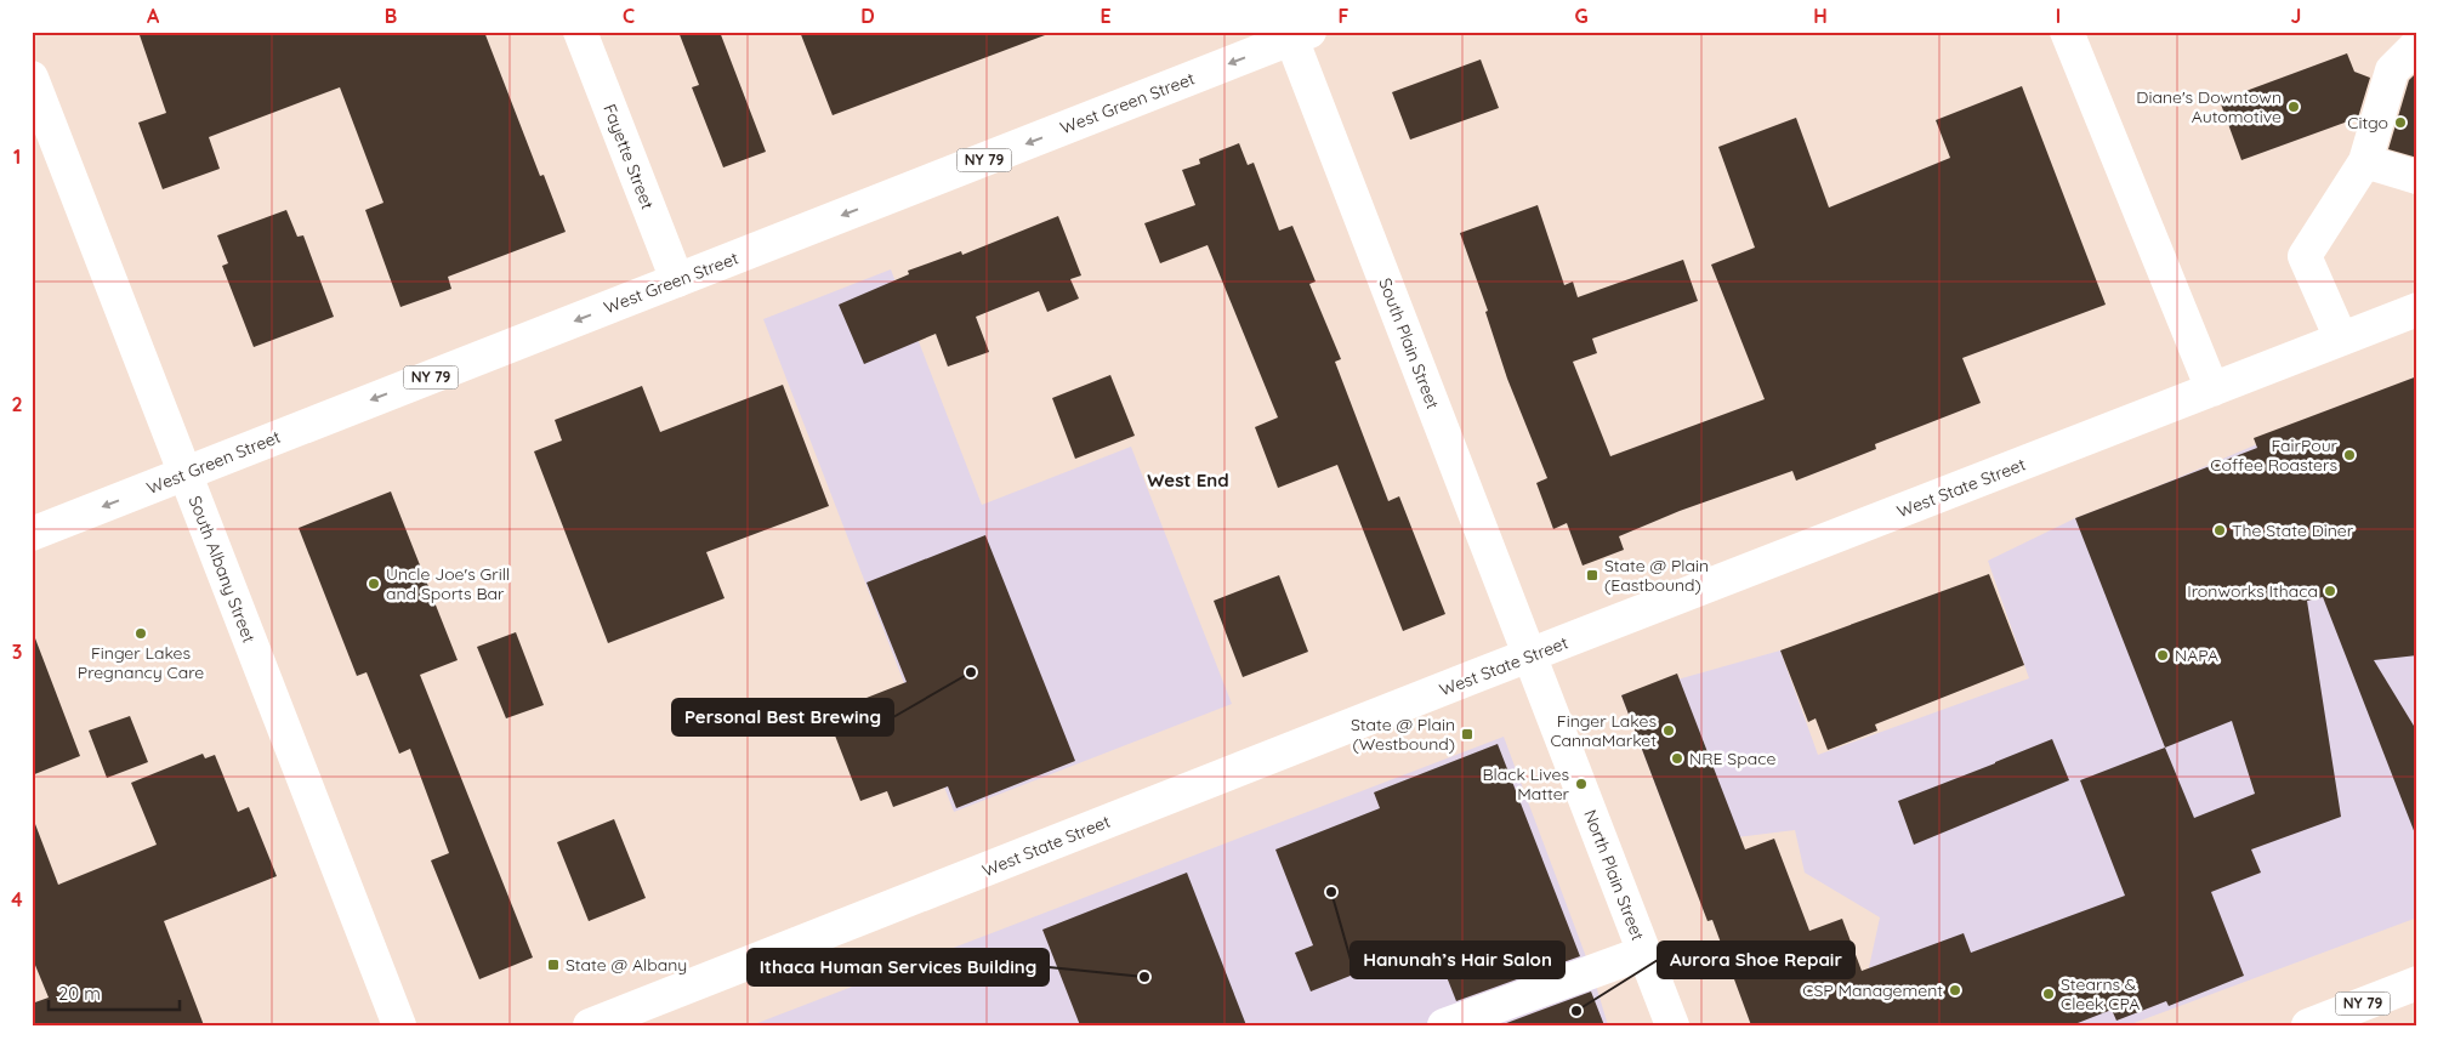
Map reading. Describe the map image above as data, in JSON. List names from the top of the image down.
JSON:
{
  "streets": {
    "main road": [
      "West Green Street",
      "Fayette Street",
      "NY 79",
      "South Plain Street",
      "West State Street",
      "South Albany Street",
      "North Plain Street"
    ]
  },
  "crossings": [
    ["West Green Street", "Fayette Street"],
    ["West Green Street", "South Plain Street"],
    ["West Green Street", "South Albany Street"],
    ["South Plain Street", "West State Street"],
    ["South Plain Street", "North Plain Street"],
    ["West State Street", "North Plain Street"]
  ],
  "one_way": ["West Green Street"],
  "districts": ["West End"],
  "places": {
    "other": [
      "Diane's Downtown Automotive",
      "Citgo",
      "FairPour Coffee Roasters",
      "The State Diner",
      "Uncle Joe's Grill and Sports Bar",
      "Ironworks Ithaca",
      "Finger Lakes Pregnancy Care",
      "NAPA",
      "Personal Best Brewing",
      "Finger Lakes CannaMarket",
      "NRE Space",
      "Black Lives Matter",
      "Hanunah’s Hair Salon",
      "Ithaca Human Services Building",
      "CSP Management",
      "Stearns & Cleek CPA",
      "Aurora Shoe Repair"
    ],
    "transit": ["State @ Plain (Eastbound)", "State @ Plain (Westbound)", "State @ Albany"]
  },
  "scale_bar": "20 m",
  "grid": {
    "columns": [
      "A",
      "B",
      "C",
      "D",
      "E",
      "F",
      "G",
      "H",
      "I",
      "J"
    ],
    "rows": [
      "1",
      "2",
      "3",
      "4"
    ]
  }
}
